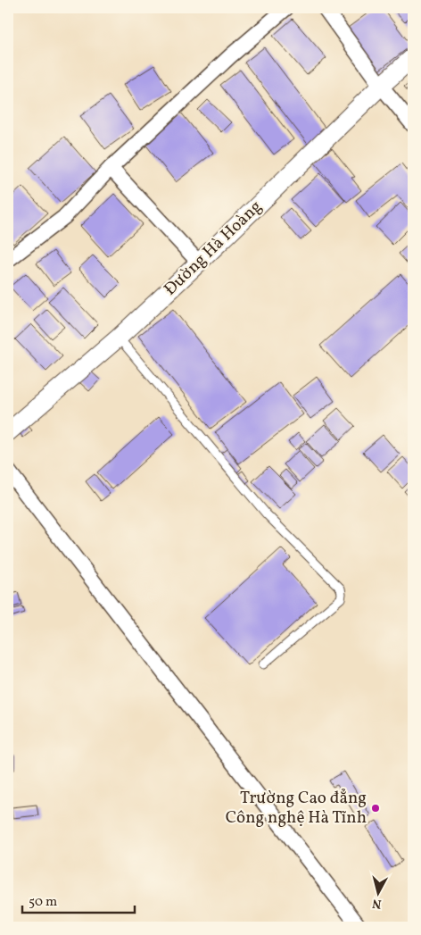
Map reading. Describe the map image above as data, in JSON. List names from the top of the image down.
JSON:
{
  "streets": {
    "street": ["Đường Hà Hoàng"]
  },
  "places": ["Trường Cao đẳng Công nghệ Hà Tĩnh"],
  "scale_bar": "50 m",
  "north": "bottom"
}
